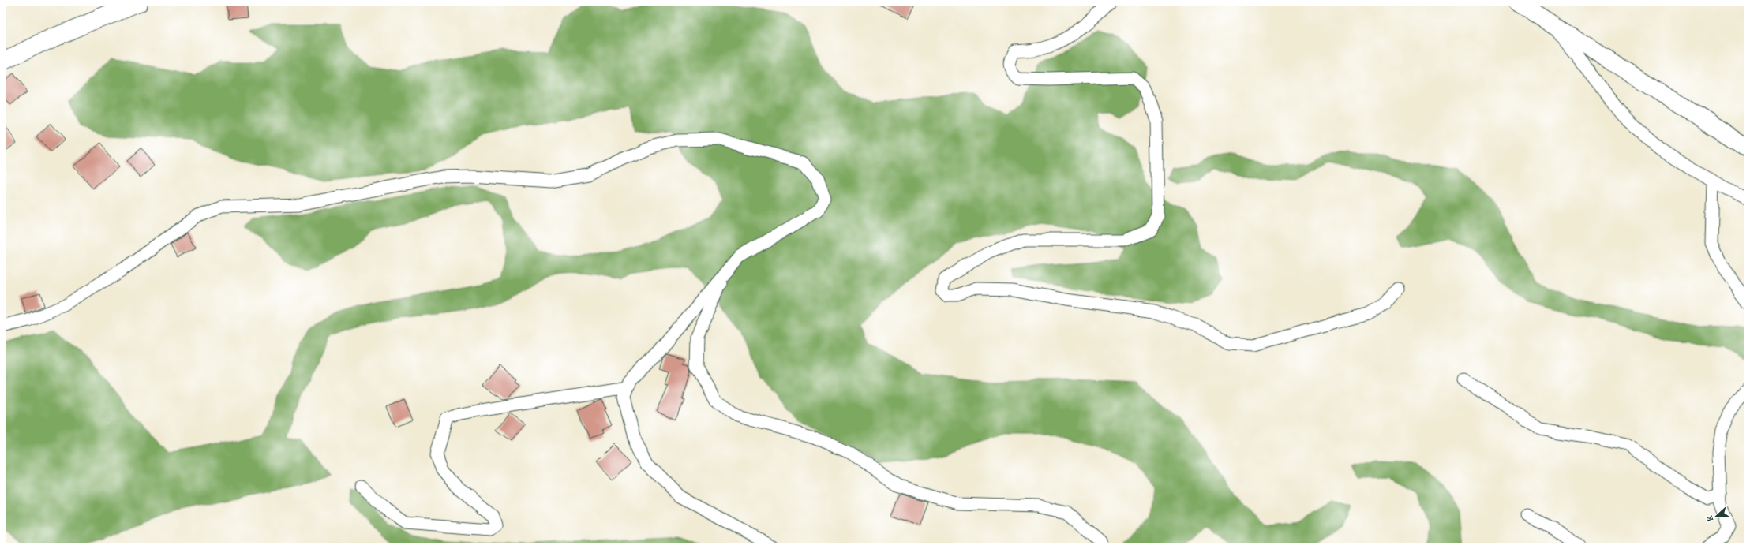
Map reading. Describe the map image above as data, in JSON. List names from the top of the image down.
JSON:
{
  "north": "left"
}
